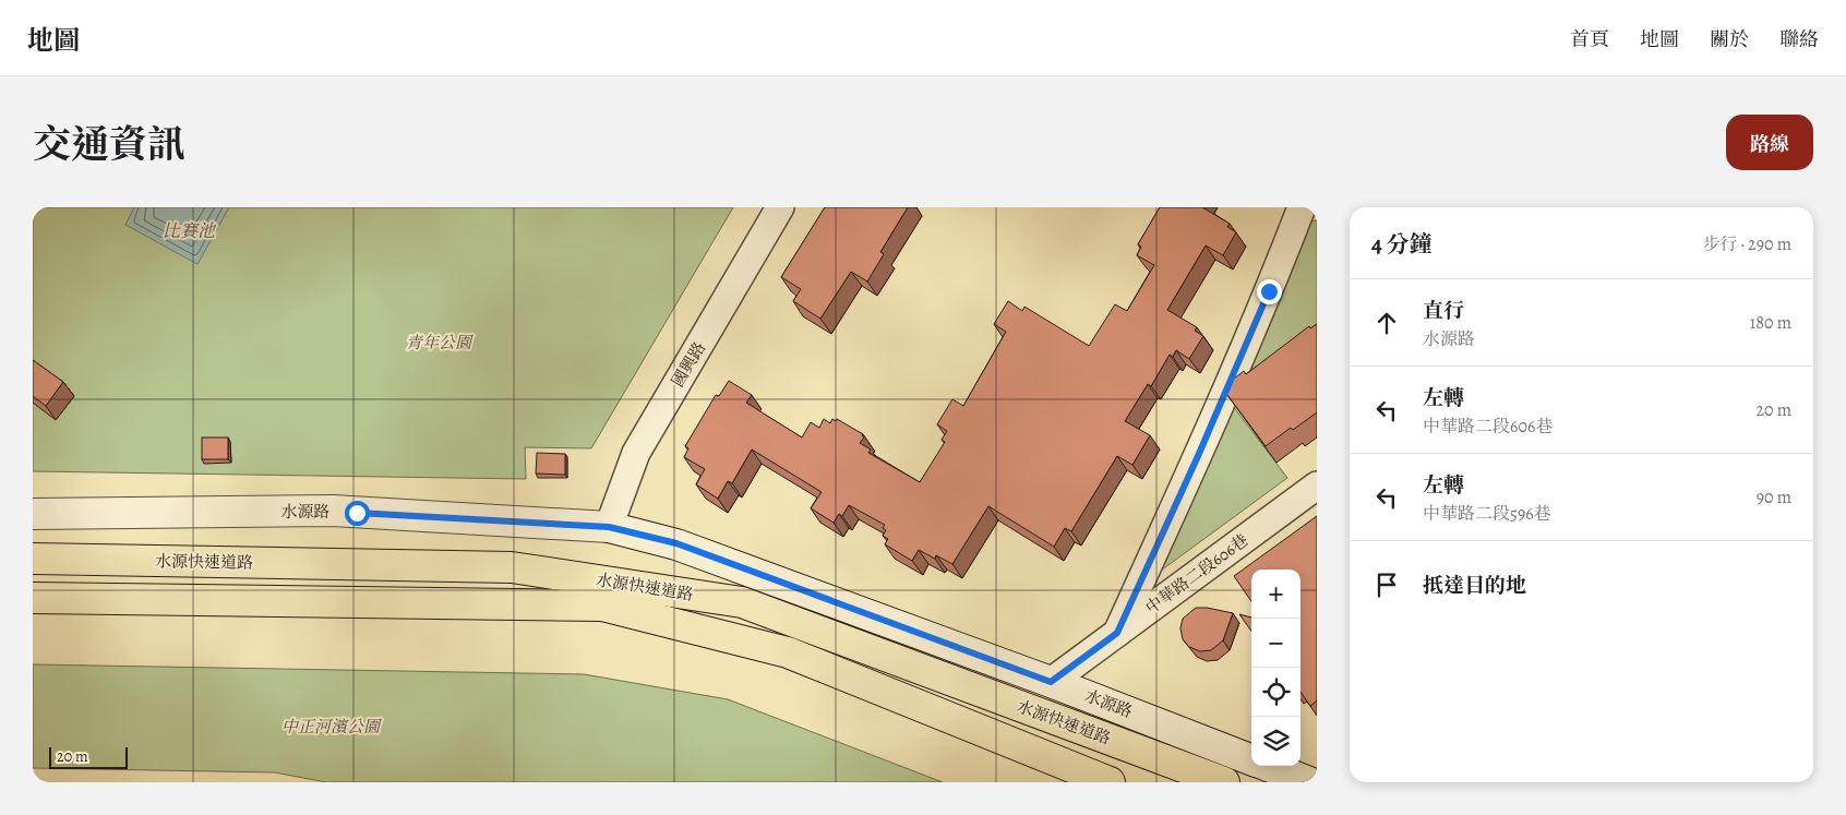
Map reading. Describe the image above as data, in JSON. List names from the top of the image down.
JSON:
{
  "streets": {
    "highway": ["水源快速道路"],
    "main road": ["水源路"],
    "street": ["國興路", "中華路二段606巷"]
  },
  "crossings": [
    ["國興路", "水源路"],
    ["水源路", "中華路二段606巷"]
  ],
  "water": ["比賽池"],
  "parks": ["青年公園", "中正河濱公園"],
  "scale_bar": "20 m",
  "page": {
    "header": "地圖",
    "nav": [
      "首頁",
      "地圖",
      "關於",
      "聯絡"
    ],
    "title": "交通資訊",
    "buttons": "路線",
    "heading": ["4 分鐘", "步行 · 290 m"],
    "list": [
      ["直行", "水源路", "180 m"],
      ["左轉", "中華路二段606巷", "20 m"],
      ["左轉", "中華路二段596巷", "90 m"],
      "抵達目的地"
    ],
    "map_buttons": ["+", "−"],
    "scale": "20 m"
  }
}
